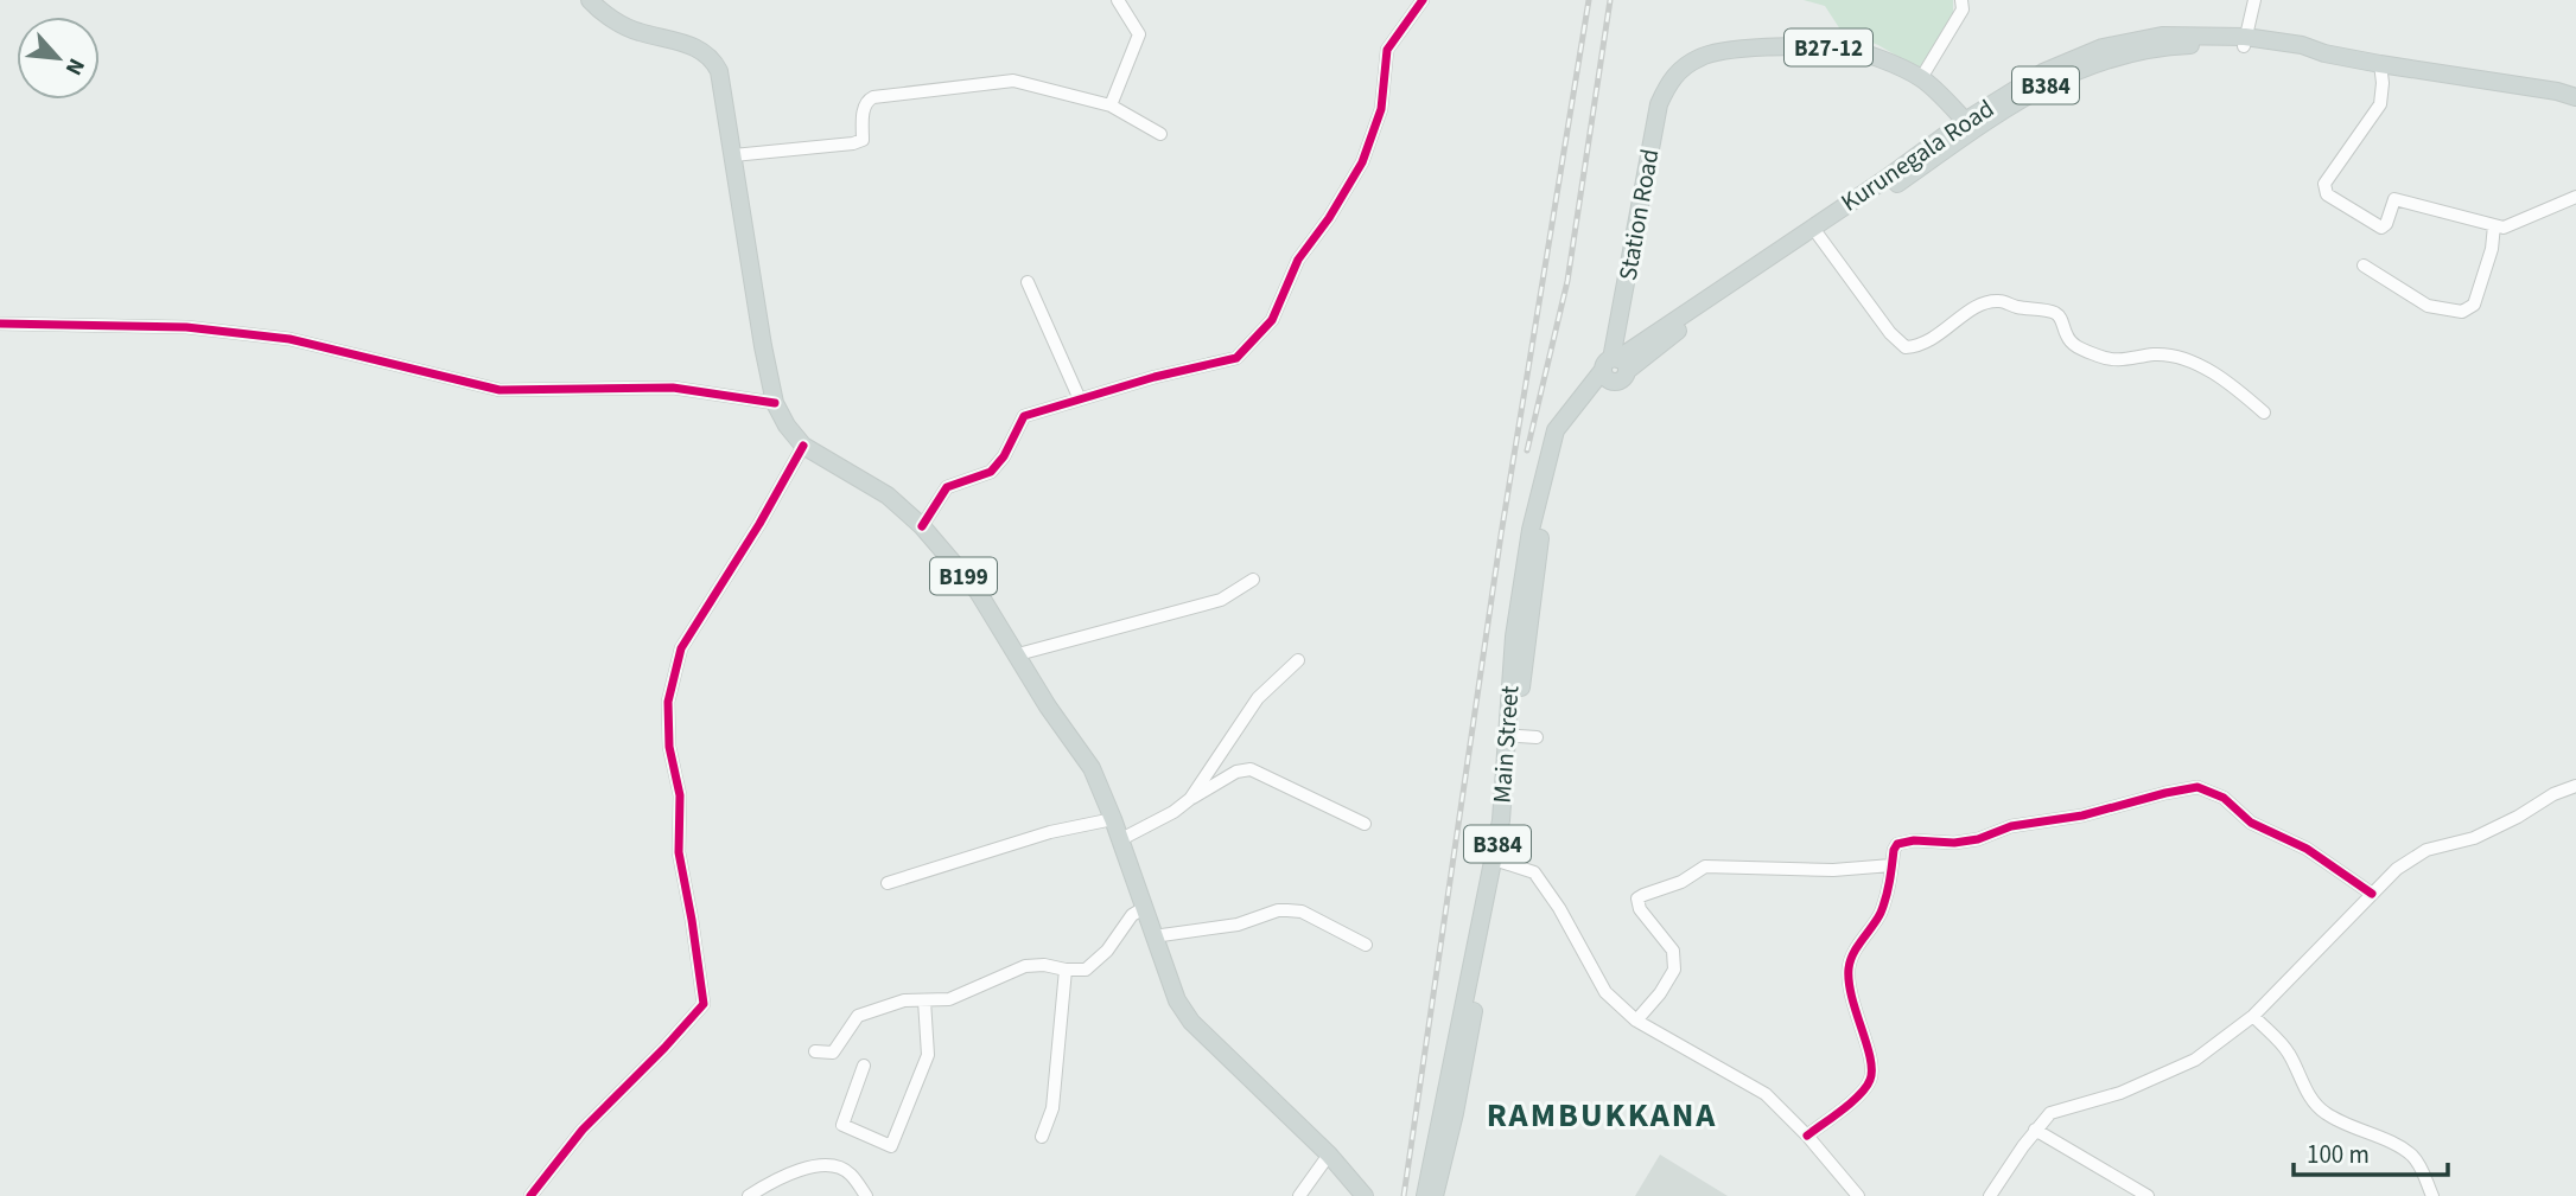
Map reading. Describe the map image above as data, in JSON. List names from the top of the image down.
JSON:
{
  "streets": {
    "main road": [
      "B27-12",
      "B384",
      "Kurunegala Road",
      "Station Road",
      "B199",
      "Main Street"
    ]
  },
  "crossings": [
    ["B27-12", "Kurunegala Road"],
    ["B27-12", "Station Road"],
    ["Kurunegala Road", "Main Street"],
    ["Station Road", "Main Street"]
  ],
  "districts": ["RAMBUKKANA"],
  "scale_bar": "100 m",
  "north": "bottom right"
}
